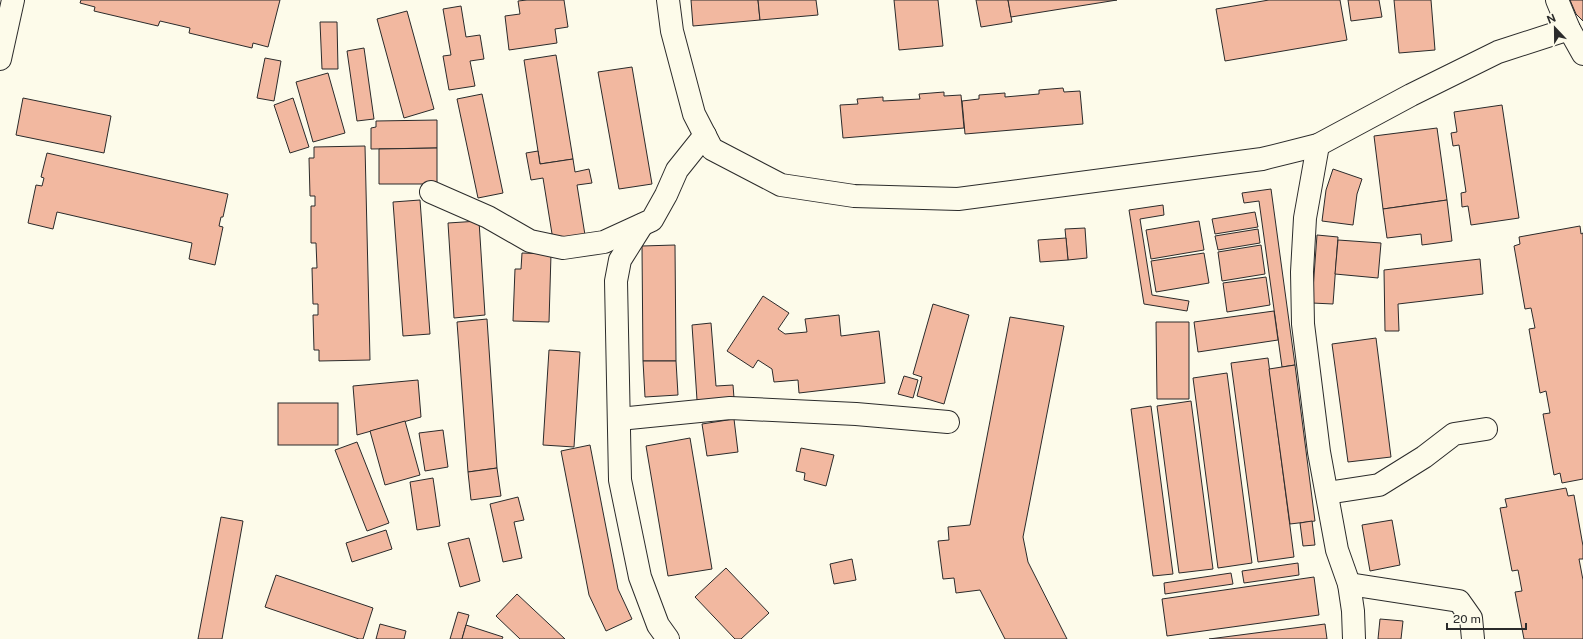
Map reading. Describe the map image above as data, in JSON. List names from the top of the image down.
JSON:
{
  "scale_bar": "20 m",
  "north": "top"
}
